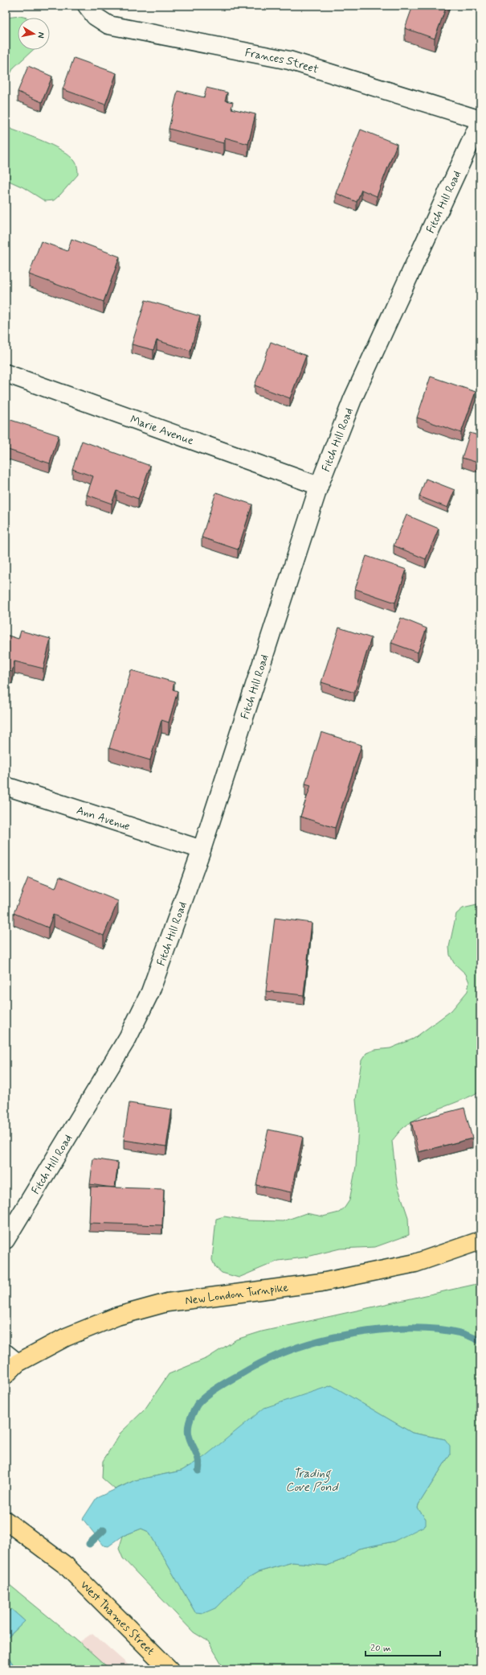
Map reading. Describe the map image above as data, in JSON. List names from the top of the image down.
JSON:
{
  "streets": {
    "main road": ["New London Turnpike", "West Thames Street"],
    "street": [
      "Frances Street",
      "Fitch Hill Road",
      "Marie Avenue",
      "Ann Avenue"
    ]
  },
  "crossings": [
    ["Frances Street", "Fitch Hill Road"],
    ["Fitch Hill Road", "Marie Avenue"],
    ["Fitch Hill Road", "Ann Avenue"]
  ],
  "water": ["Trading Cove Pond"],
  "scale_bar": "20 m",
  "north": "right"
}
